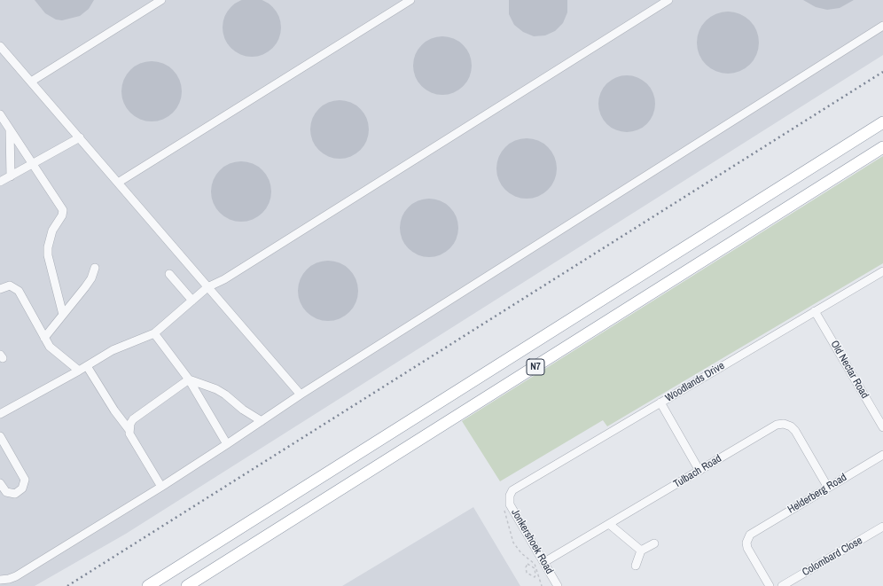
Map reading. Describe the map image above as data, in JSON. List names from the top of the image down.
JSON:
{
  "streets": {
    "highway": ["N7"],
    "street": [
      "Old Nectar Road",
      "Woodlands Drive",
      "Tulbach Road",
      "Helderberg Road",
      "Jonkershoek Road",
      "Colombard Close"
    ]
  },
  "crossings": [
    ["Old Nectar Road", "Woodlands Drive"],
    ["Woodlands Drive", "Jonkershoek Road"],
    ["Tulbach Road", "Helderberg Road"],
    ["Tulbach Road", "Jonkershoek Road"]
  ]
}
